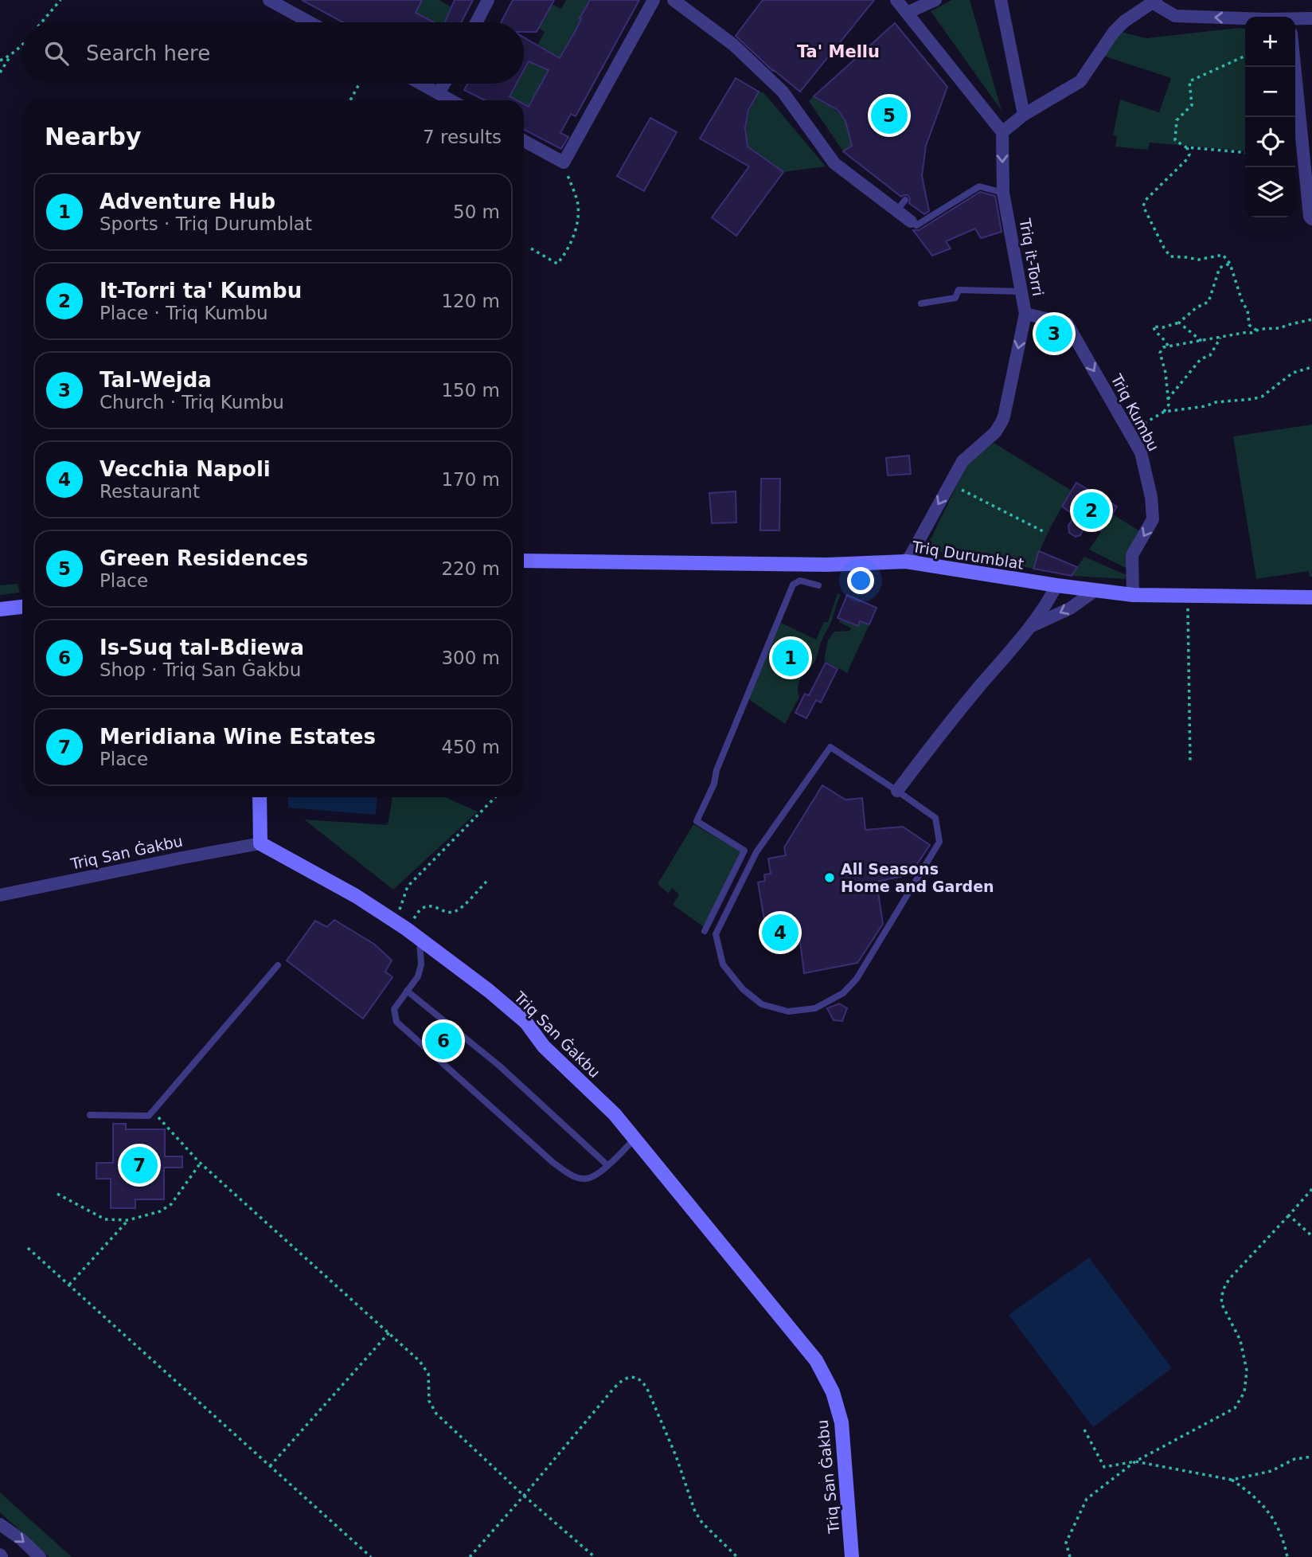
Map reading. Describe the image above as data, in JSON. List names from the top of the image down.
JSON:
{
  "streets": {
    "main road": ["Triq Durumblat", "Triq San Ġakbu"],
    "street": ["Triq it-Torri", "Triq Kumbu"]
  },
  "crossings": [
    ["Triq it-Torri", "Triq Kumbu"],
    ["Triq it-Torri", "Triq Durumblat"],
    ["Triq Kumbu", "Triq Durumblat"]
  ],
  "one_way": ["Triq it-Torri", "Triq Kumbu"],
  "districts": ["Ta' Mellu"],
  "places": ["All Seasons Home and Garden"],
  "page": {
    "map_buttons": ["+", "−"],
    "search": "Search here",
    "pins": [
      "5",
      "3",
      "2",
      "1",
      "4",
      "6",
      "7"
    ],
    "heading": ["Nearby", "7 results"],
    "list": [
      {
        "mark": "1",
        "name": "Adventure Hub",
        "note": "Sports · Triq Durumblat",
        "value": "50 m"
      },
      {
        "mark": "2",
        "name": "It-Torri ta' Kumbu",
        "note": "Place · Triq Kumbu",
        "value": "120 m"
      },
      {
        "mark": "3",
        "name": "Tal-Wejda",
        "note": "Church · Triq Kumbu",
        "value": "150 m"
      },
      {
        "mark": "4",
        "name": "Vecchia Napoli",
        "note": "Restaurant",
        "value": "170 m"
      },
      {
        "mark": "5",
        "name": "Green Residences",
        "note": "Place",
        "value": "220 m"
      },
      {
        "mark": "6",
        "name": "Is-Suq tal-Bdiewa",
        "note": "Shop · Triq San Ġakbu",
        "value": "300 m"
      },
      {
        "mark": "7",
        "name": "Meridiana Wine Estates",
        "note": "Place",
        "value": "450 m"
      }
    ]
  }
}
